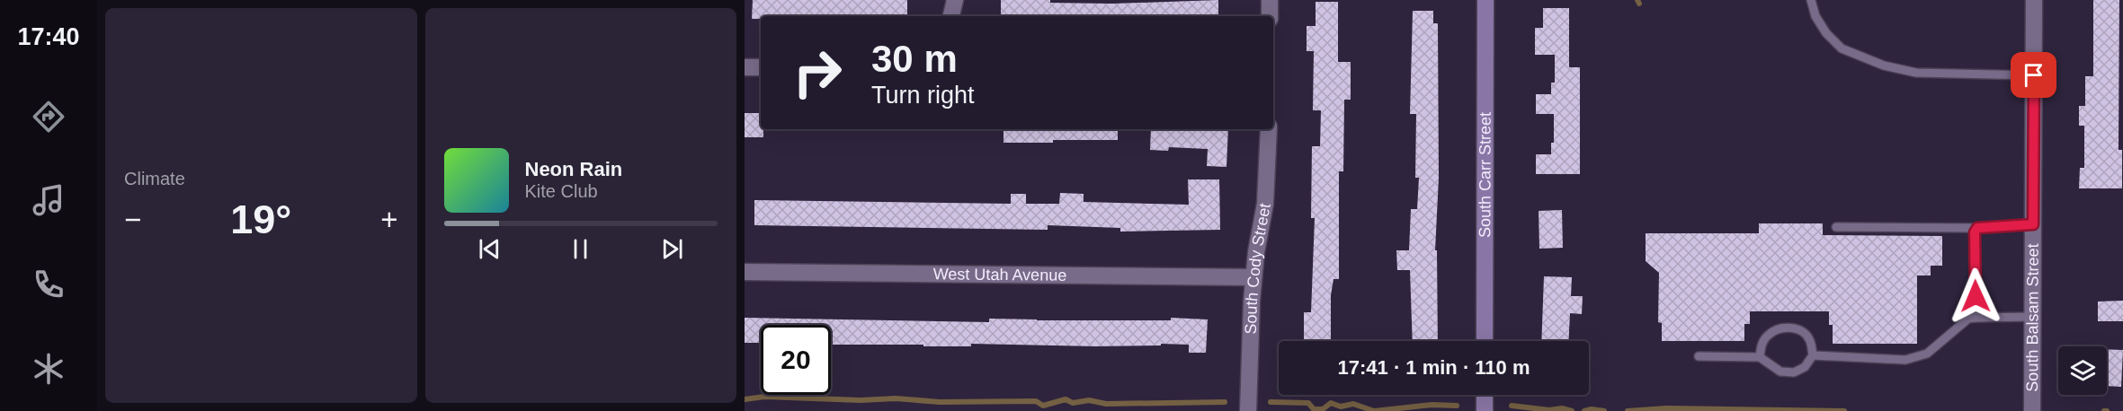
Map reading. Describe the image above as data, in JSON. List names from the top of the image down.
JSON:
{
  "streets": {
    "street": [
      "South Carr Street",
      "South Cody Street",
      "West Utah Avenue",
      "South Balsam Street"
    ]
  },
  "crossings": [
    ["South Cody Street", "West Utah Avenue"]
  ],
  "page": {
    "tabs": "17:40",
    "tile": "Climate",
    "turn": ["30 m", "Turn right"],
    "song": ["Neon Rain", "Kite Club"],
    "heat": ["−", "19°", "+"],
    "limit": "20",
    "trip": "17:41 · 1 min · 110 m"
  }
}
